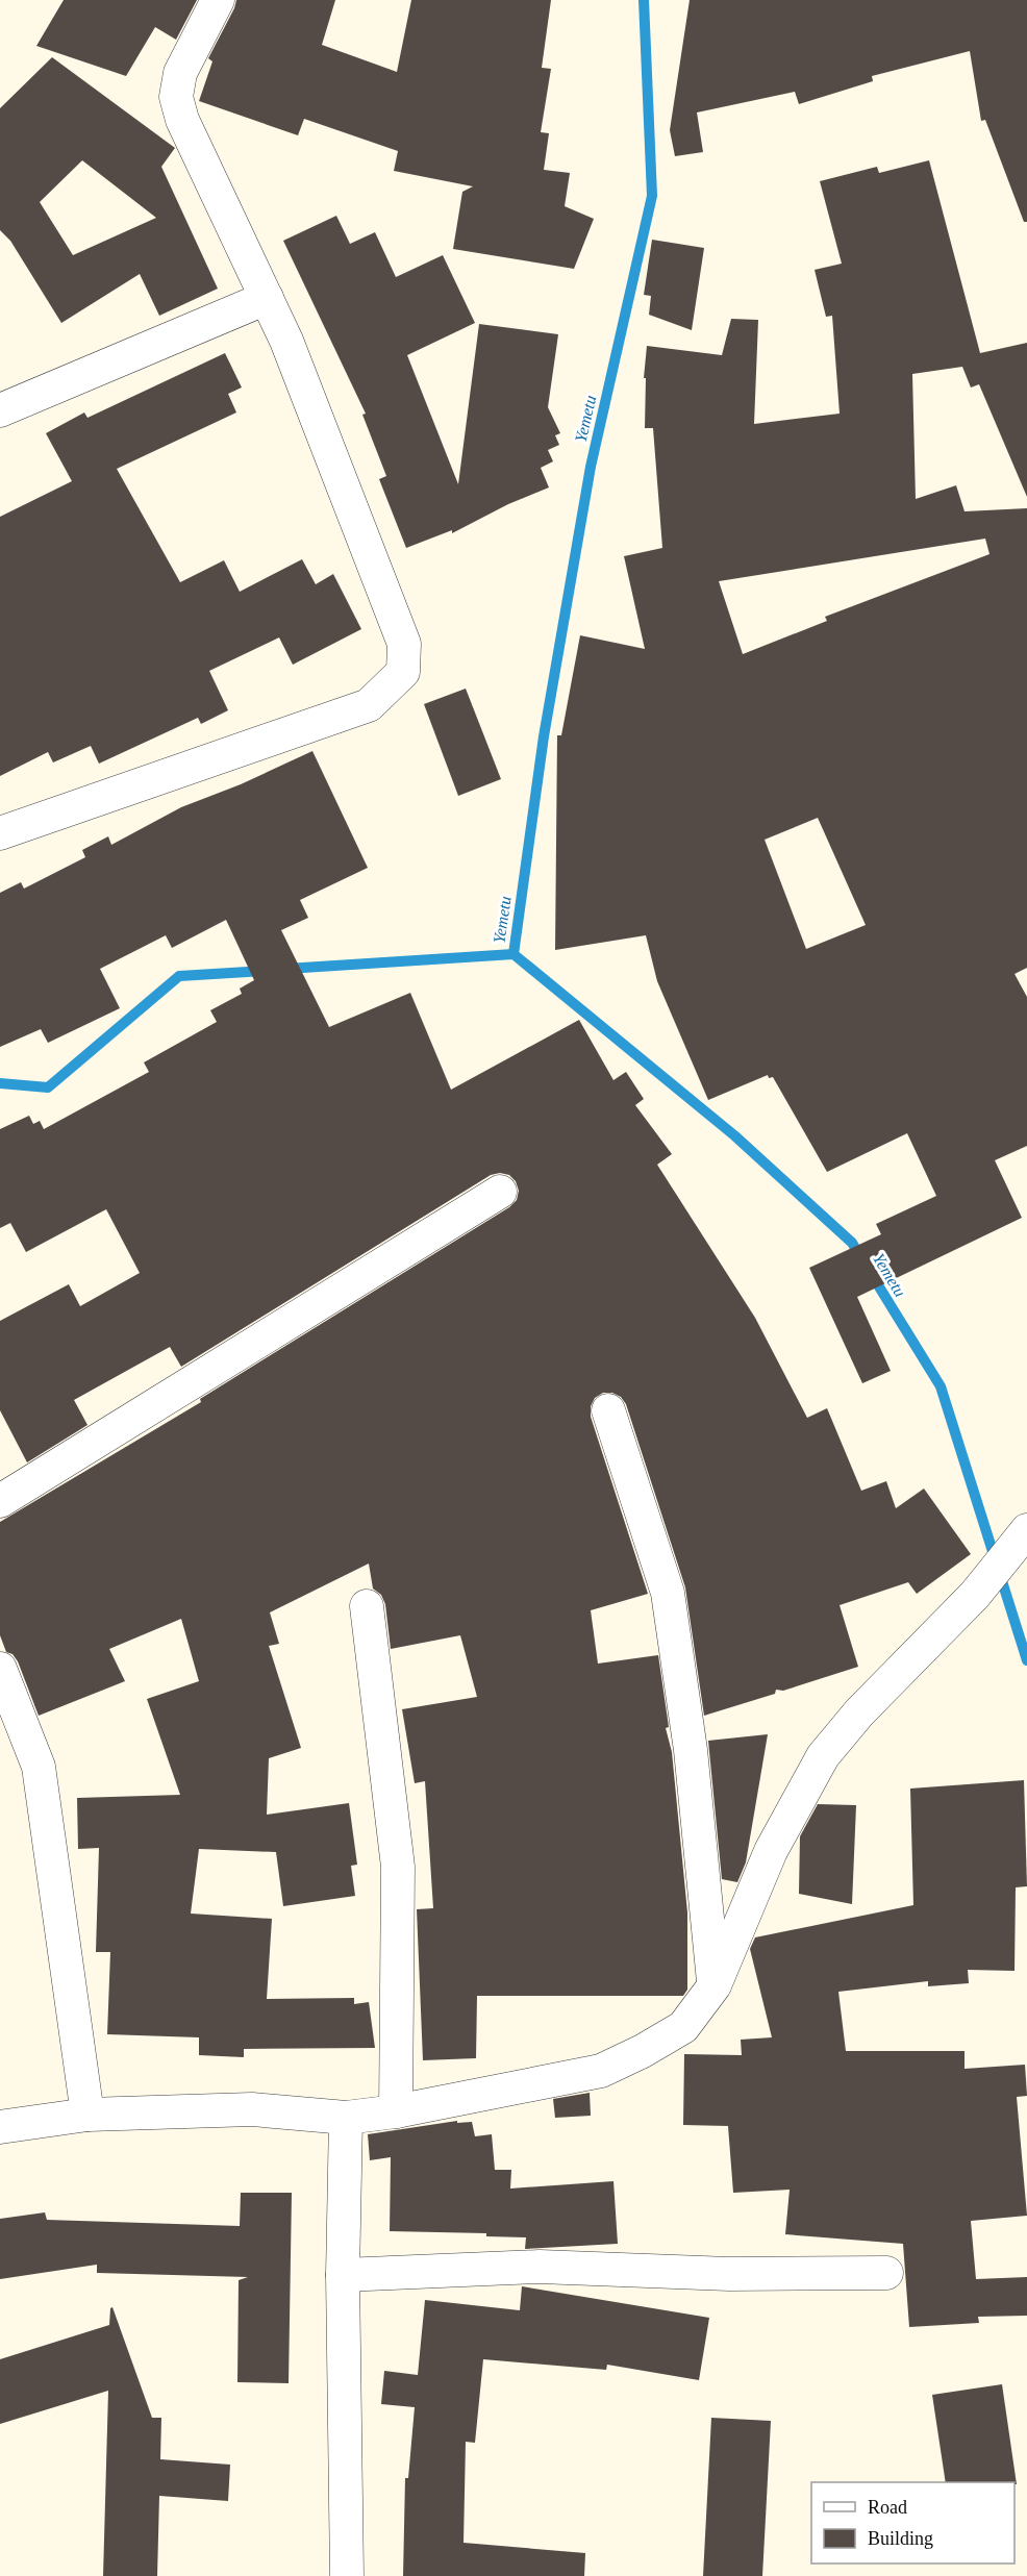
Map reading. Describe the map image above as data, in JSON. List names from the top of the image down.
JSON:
{
  "water": ["Yemetu"],
  "legend": ["Road", "Building"]
}
